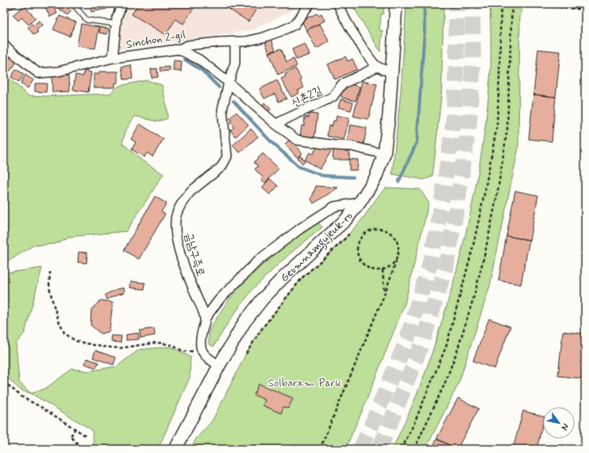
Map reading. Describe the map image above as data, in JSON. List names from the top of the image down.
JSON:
{
  "streets": {
    "main road": ["Geumnamgujeuk-ro"],
    "street": ["Sinchon 2-gil", "신촌2길", "금남구즉로"]
  },
  "crossings": [
    ["Sinchon 2-gil", "금남구즉로"]
  ],
  "parks": ["Solbaram Park"],
  "north": "bottom right"
}
